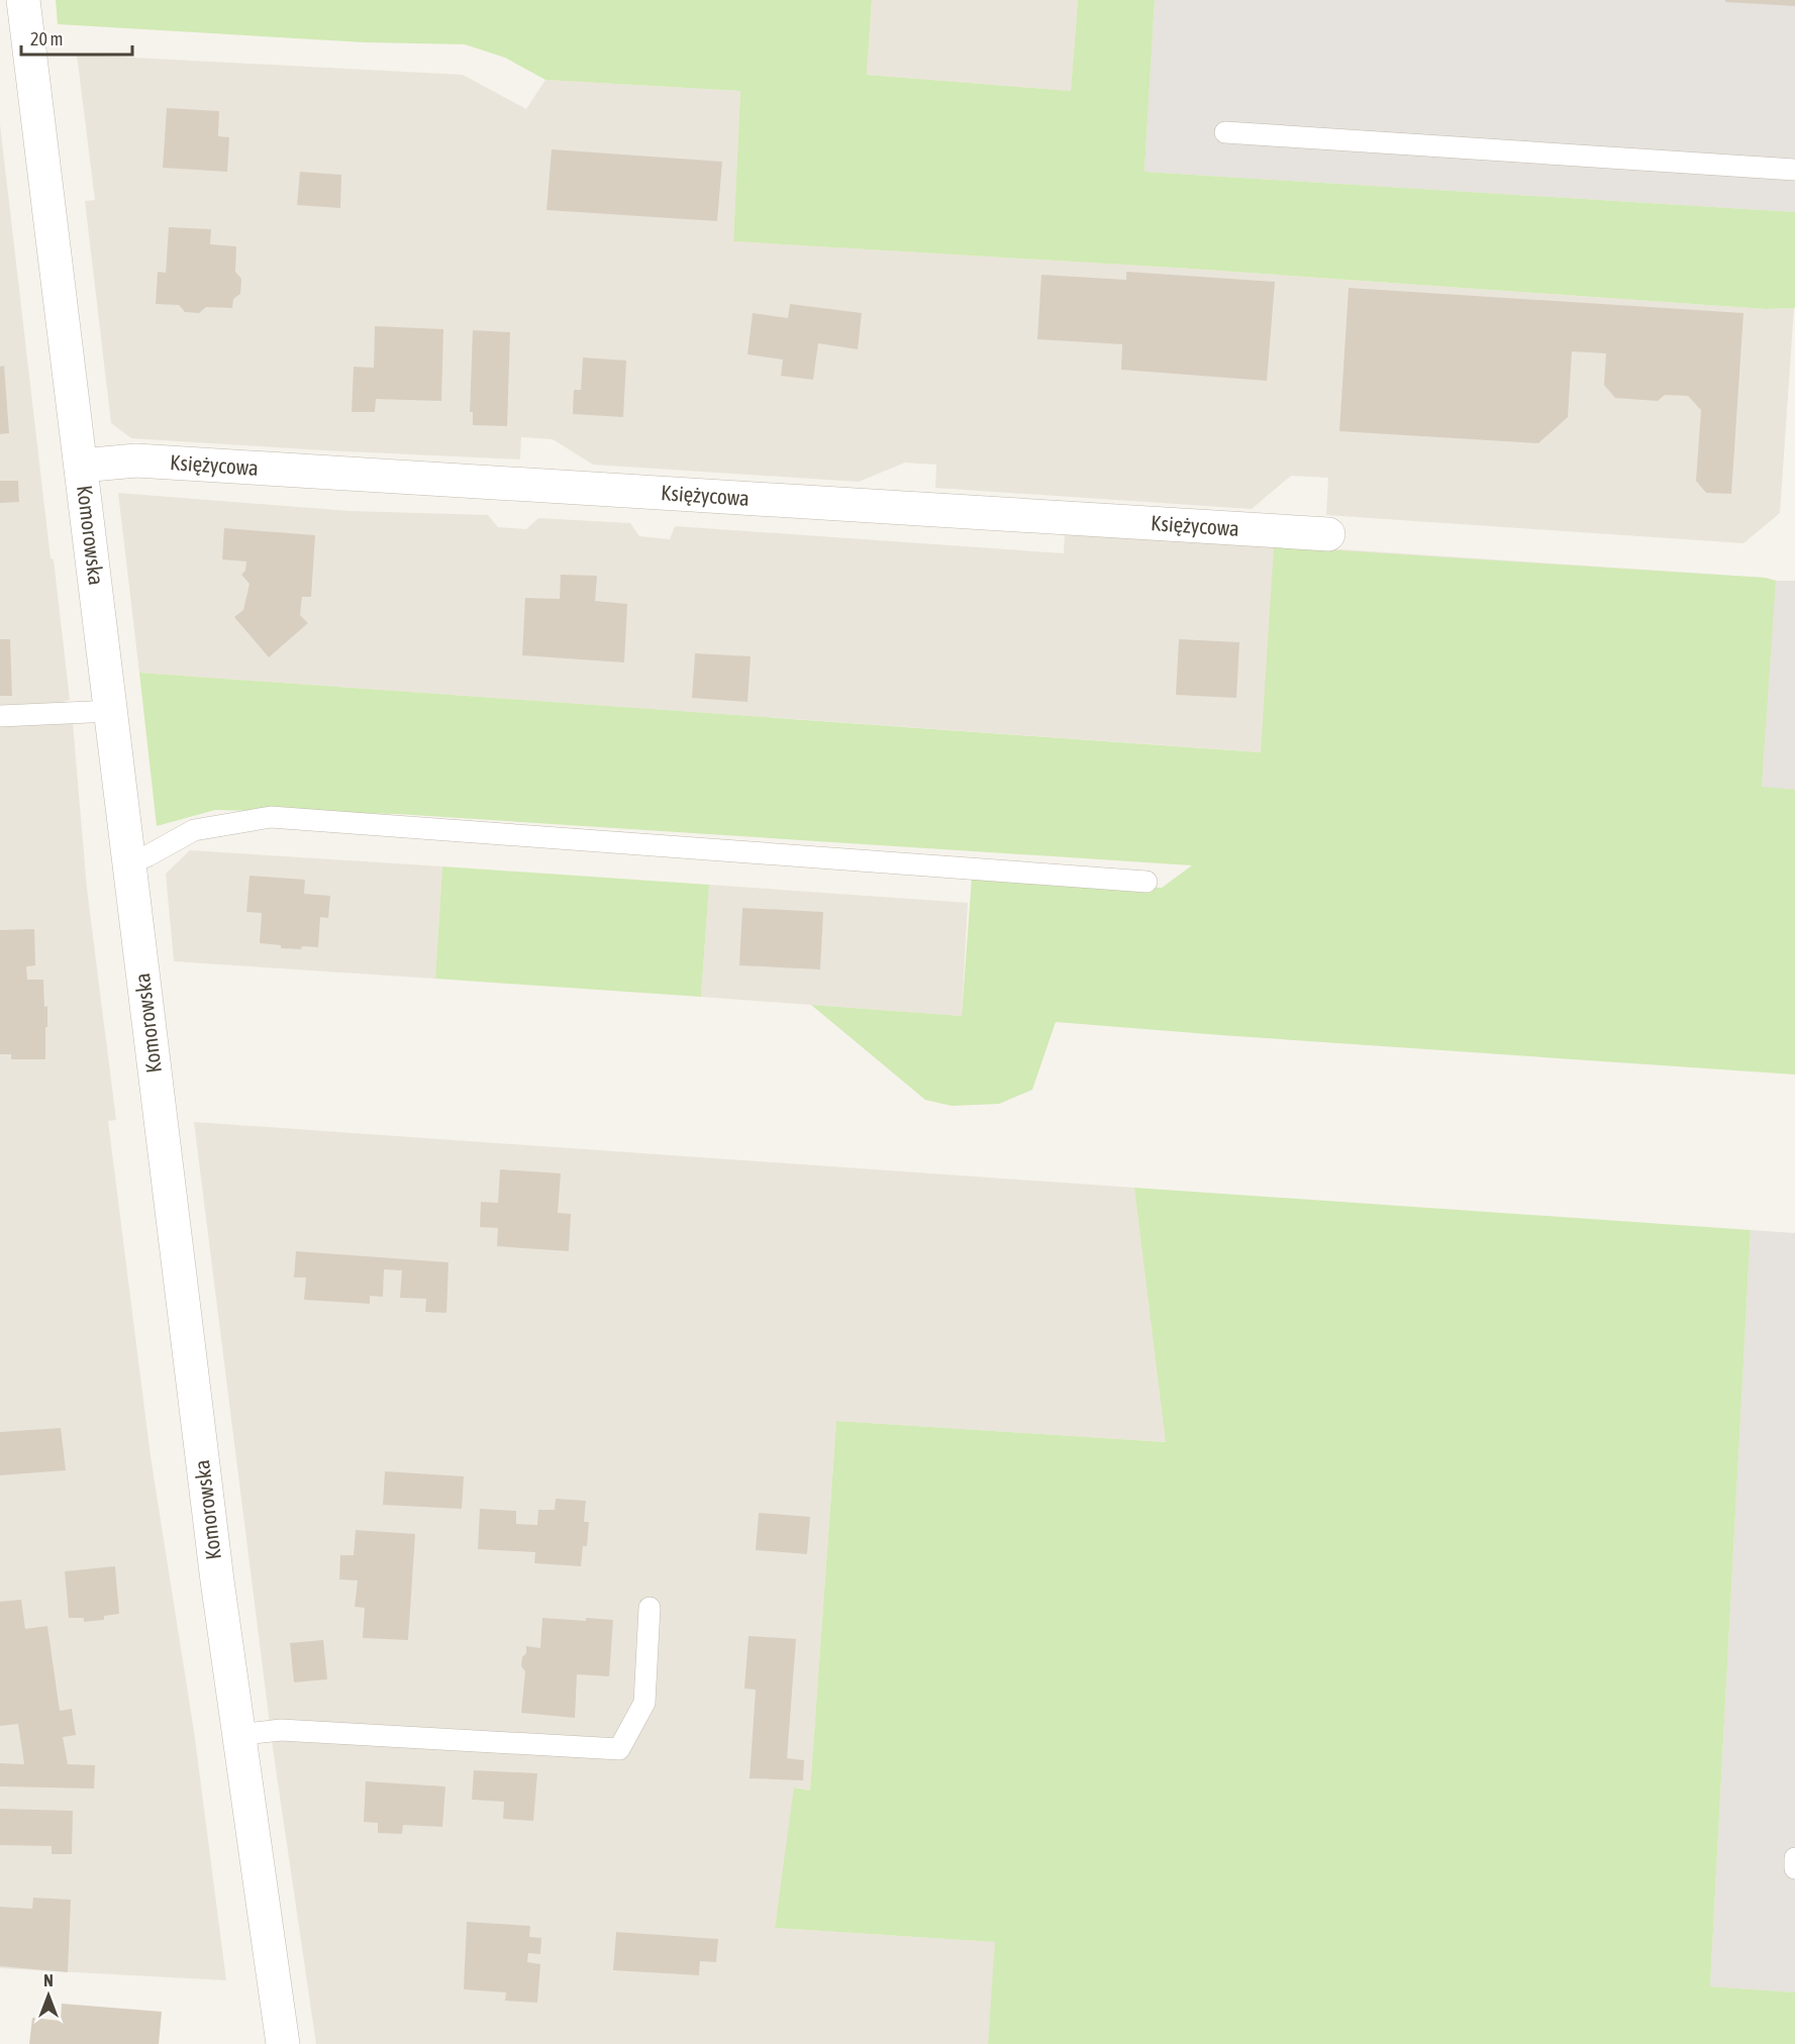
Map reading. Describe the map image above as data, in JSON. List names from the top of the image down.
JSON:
{
  "streets": {
    "street": ["Księżycowa", "Komorowska"]
  },
  "crossings": [
    ["Księżycowa", "Komorowska"]
  ],
  "scale_bar": "20 m",
  "north": "top"
}
